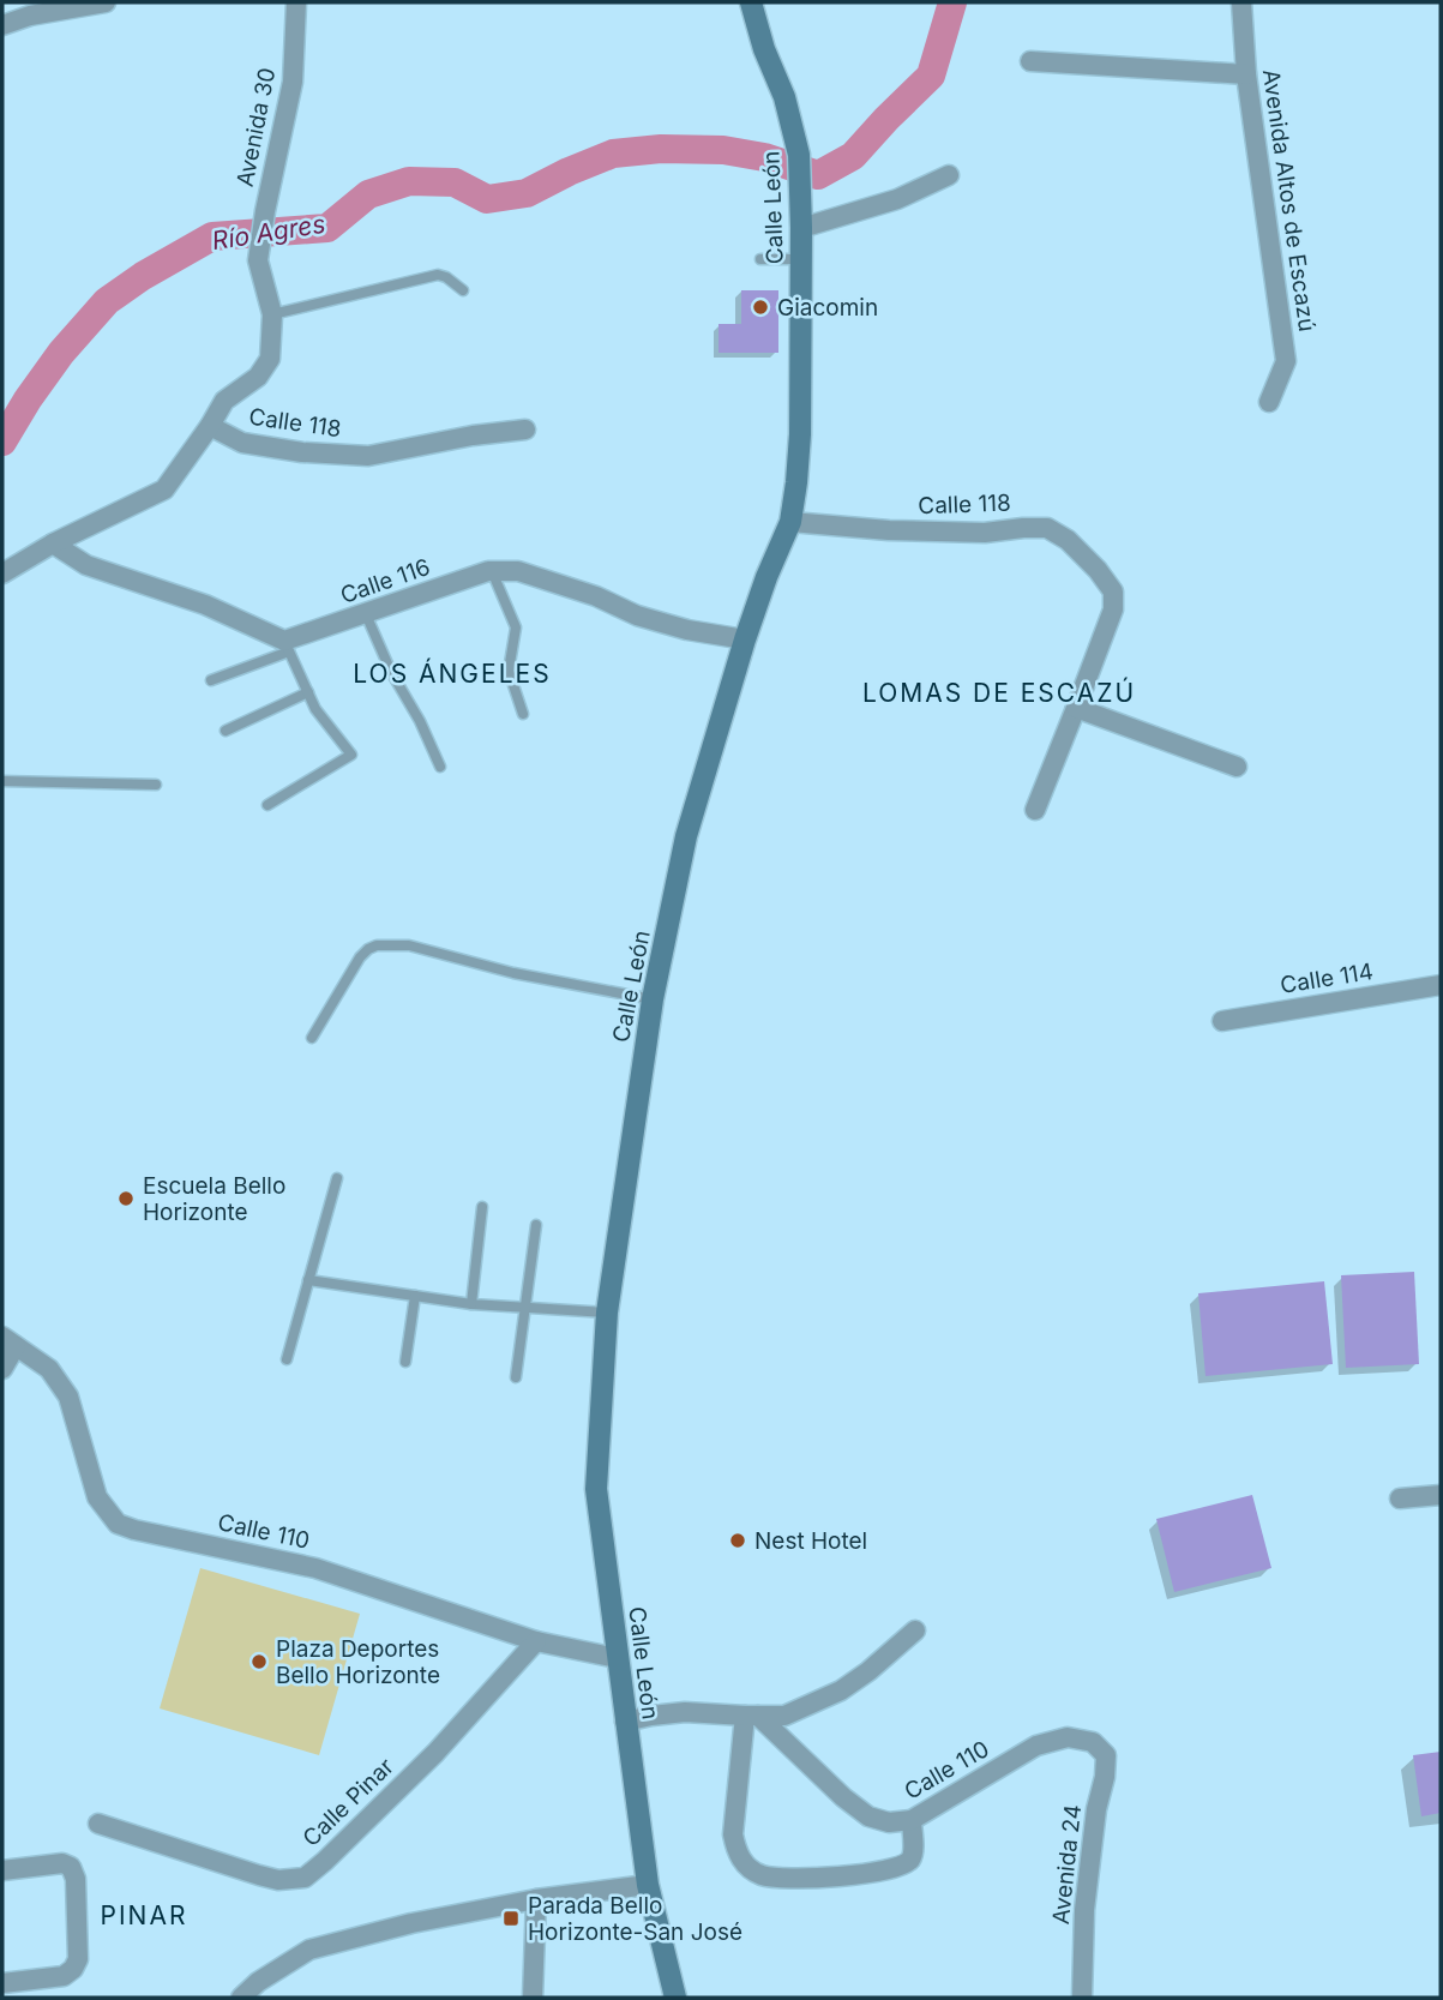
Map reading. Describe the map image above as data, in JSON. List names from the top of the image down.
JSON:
{
  "streets": {
    "main road": ["Calle León"],
    "street": [
      "Avenida 30",
      "Avenida Altos de Escazú",
      "Calle 118",
      "Calle 116",
      "Calle 114",
      "Calle 110",
      "Calle Pinar",
      "Avenida 24"
    ]
  },
  "crossings": [
    ["Avenida 30", "Calle 118"],
    ["Calle León", "Calle 118"],
    ["Calle León", "Calle 116"],
    ["Calle León", "Calle 110"],
    ["Calle 110", "Calle Pinar"],
    ["Calle 110", "Avenida 24"]
  ],
  "districts": ["LOS ÁNGELES", "LOMAS DE ESCAZÚ", "PINAR"],
  "water": ["Río Agres"],
  "places": {
    "other": [
      "Giacomin",
      "Escuela Bello Horizonte",
      "Nest Hotel",
      "Plaza Deportes Bello Horizonte"
    ],
    "transit": ["Parada Bello Horizonte-San José"]
  }
}
